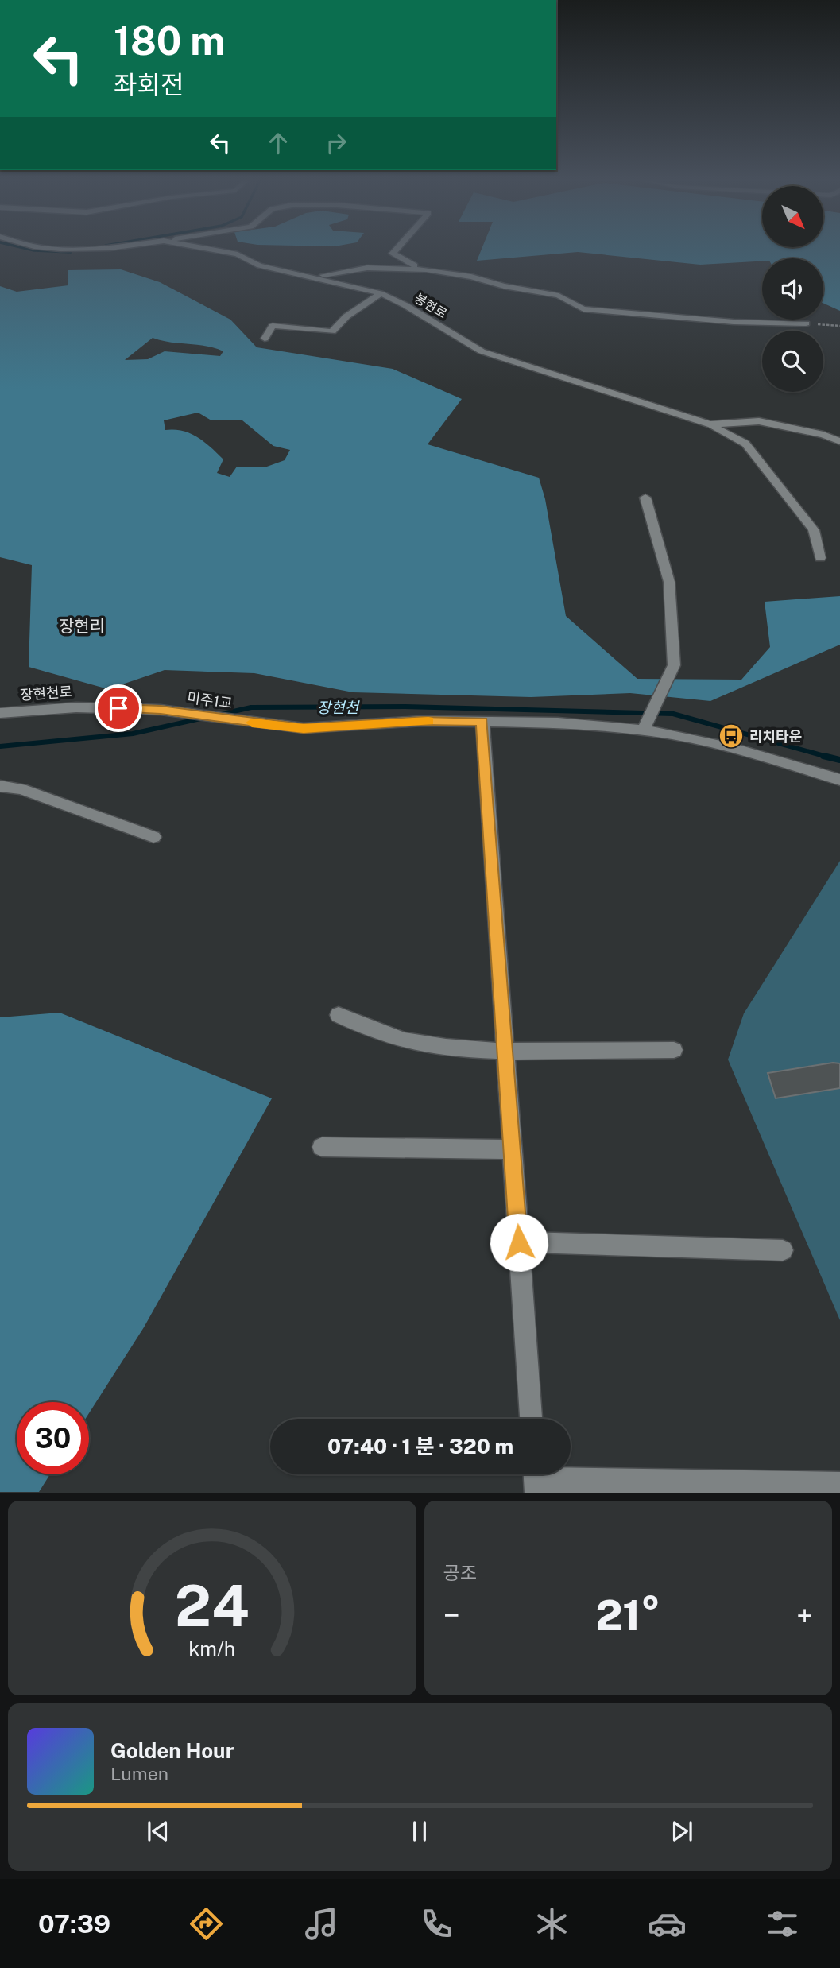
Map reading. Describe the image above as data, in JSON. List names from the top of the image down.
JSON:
{
  "streets": {
    "street": ["봉현로", "장현천로", "미주1교"]
  },
  "crossings": [
    ["장현천로", "미주1교"]
  ],
  "districts": ["장현리"],
  "water": ["장현천"],
  "places": {
    "bus stop": ["리치타운"]
  },
  "north": "bottom right",
  "page": {
    "turn": ["180 m", "좌회전"],
    "limit": "30",
    "trip": "07:40 · 1 분 · 320 m",
    "tile": "공조",
    "heat": ["−", "21°", "+"],
    "song": ["Golden Hour", "Lumen"],
    "tabs": "07:39",
    "gauge": ["24", "km/h"]
  }
}
